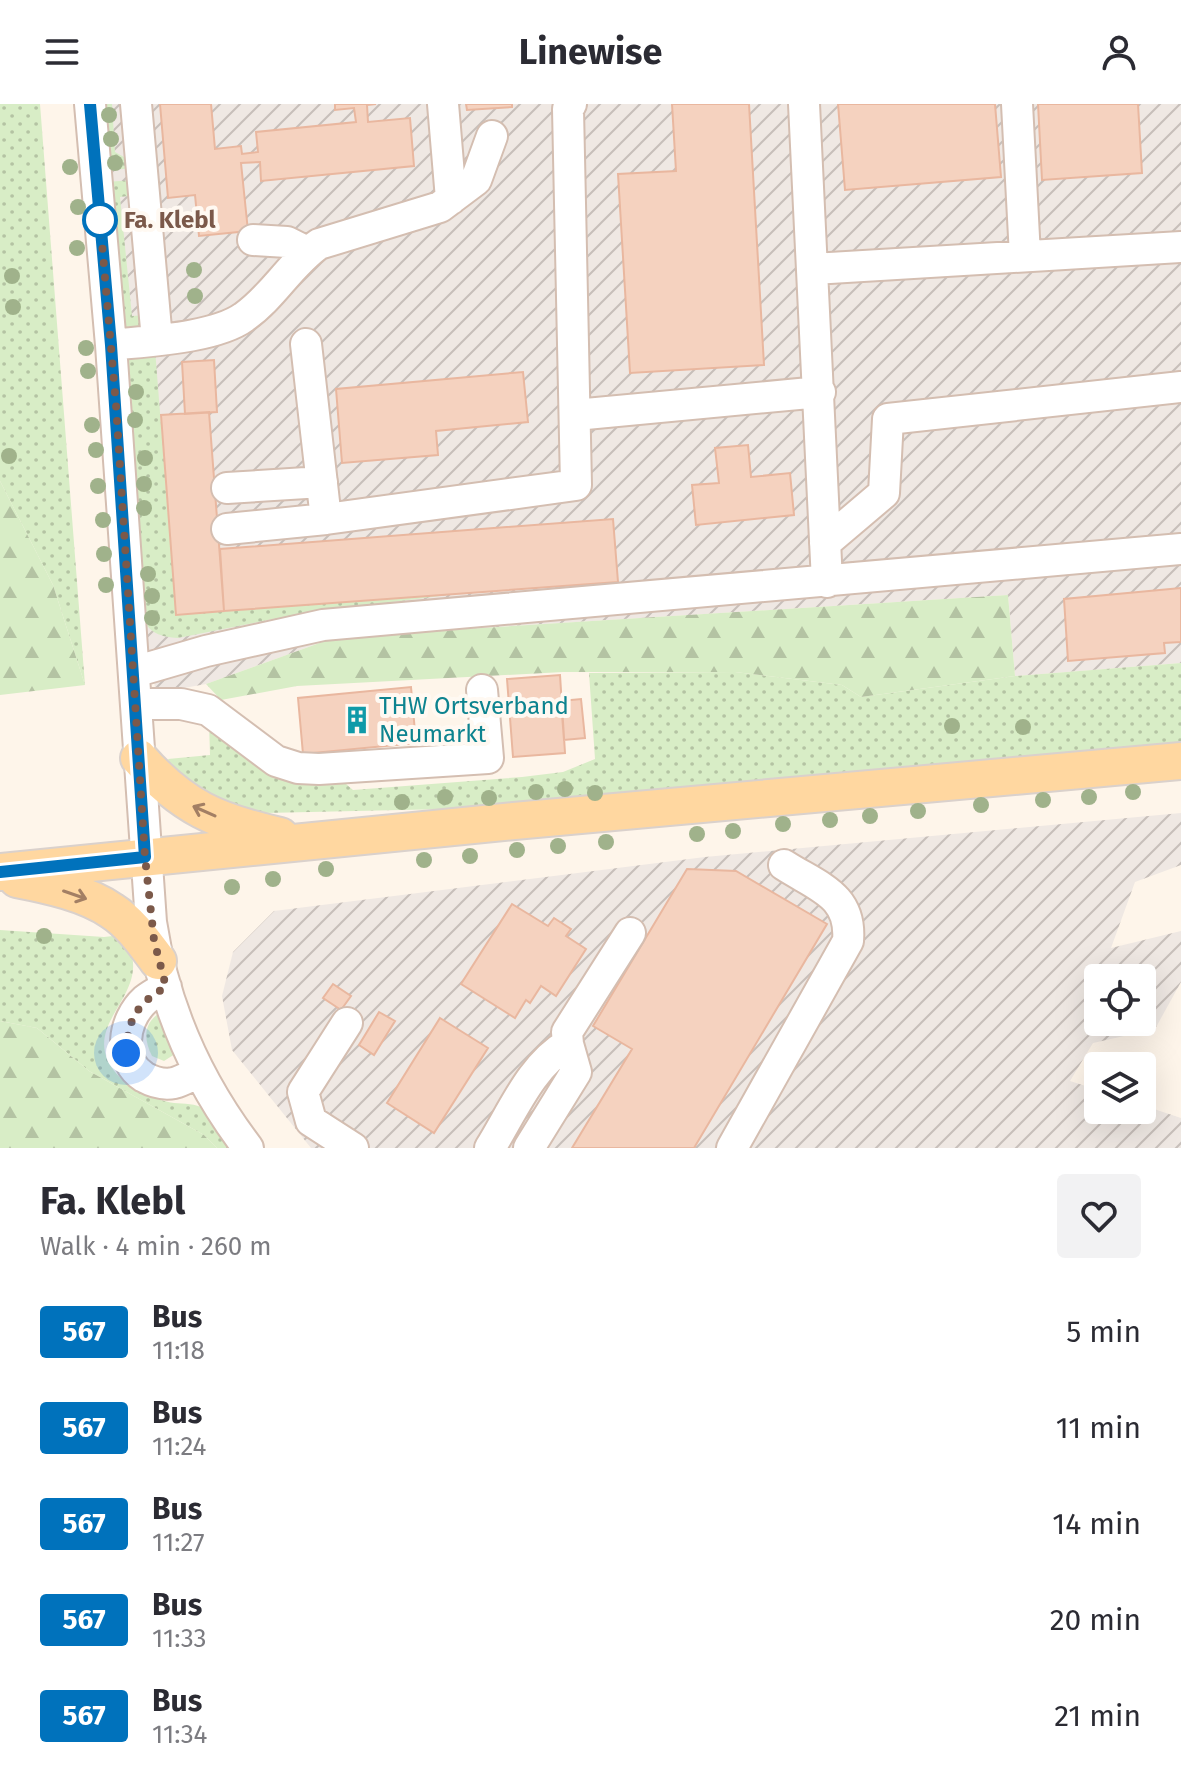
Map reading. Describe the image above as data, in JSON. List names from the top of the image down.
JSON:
{
  "places": {
    "other": ["Fa. Klebl"],
    "building": ["THW Ortsverband Neumarkt"]
  },
  "lines": ["bus line 567"],
  "page": {
    "header": "Linewise",
    "heading": ["Fa. Klebl", "Walk · 4 min · 260 m"],
    "list": [
      {
        "mark": "567",
        "name": "Bus",
        "note": "11:18",
        "value": "5 min"
      },
      {
        "mark": "567",
        "name": "Bus",
        "note": "11:24",
        "value": "11 min"
      },
      {
        "mark": "567",
        "name": "Bus",
        "note": "11:27",
        "value": "14 min"
      },
      {
        "mark": "567",
        "name": "Bus",
        "note": "11:33",
        "value": "20 min"
      },
      {
        "mark": "567",
        "name": "Bus",
        "note": "11:34",
        "value": "21 min"
      }
    ]
  }
}
